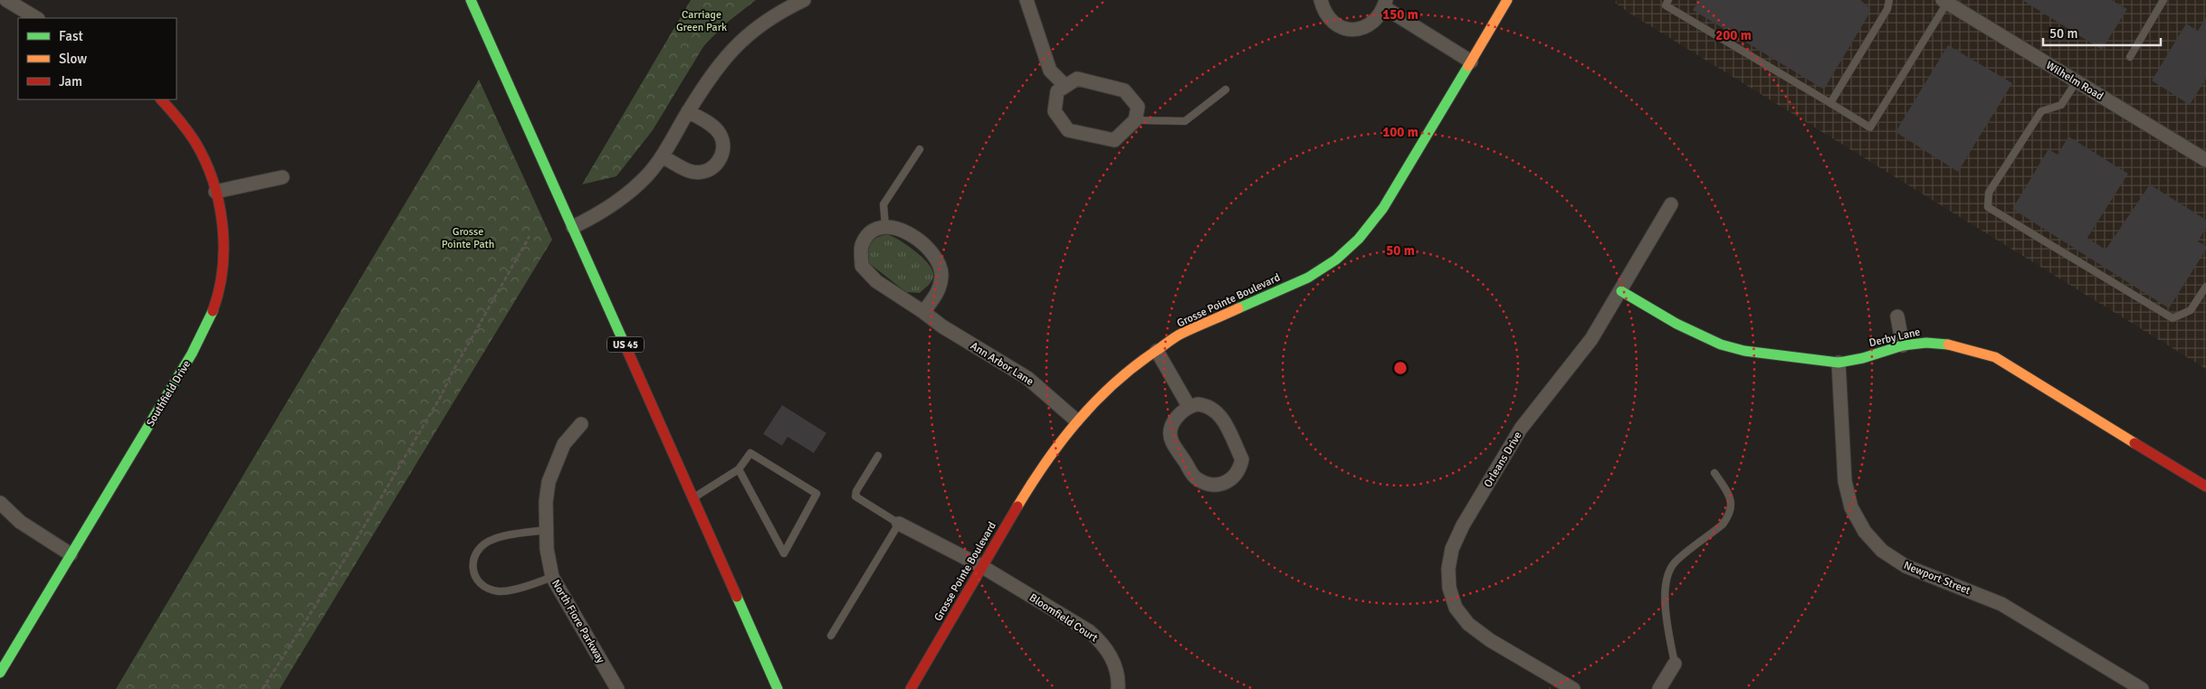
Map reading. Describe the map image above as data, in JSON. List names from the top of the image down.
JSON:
{
  "streets": {
    "street": [
      "Wilhelm Road",
      "Grosse Pointe Boulevard",
      "Derby Lane",
      "US 45",
      "Ann Arbor Lane",
      "Southfield Drive",
      "Orleans Drive",
      "Newport Street",
      "Bloomfield Court",
      "North Fiore Parkway"
    ]
  },
  "crossings": [
    ["Grosse Pointe Boulevard", "Ann Arbor Lane"],
    ["Grosse Pointe Boulevard", "Bloomfield Court"],
    ["Derby Lane", "Orleans Drive"],
    ["Derby Lane", "Newport Street"]
  ],
  "parks": ["Carriage Green Park", "Grosse Pointe Path"],
  "legend": ["Fast", "Slow", "Jam"],
  "scale_bar": "50 m",
  "rings": [
    "150 m",
    "200 m",
    "100 m",
    "50 m"
  ]
}
